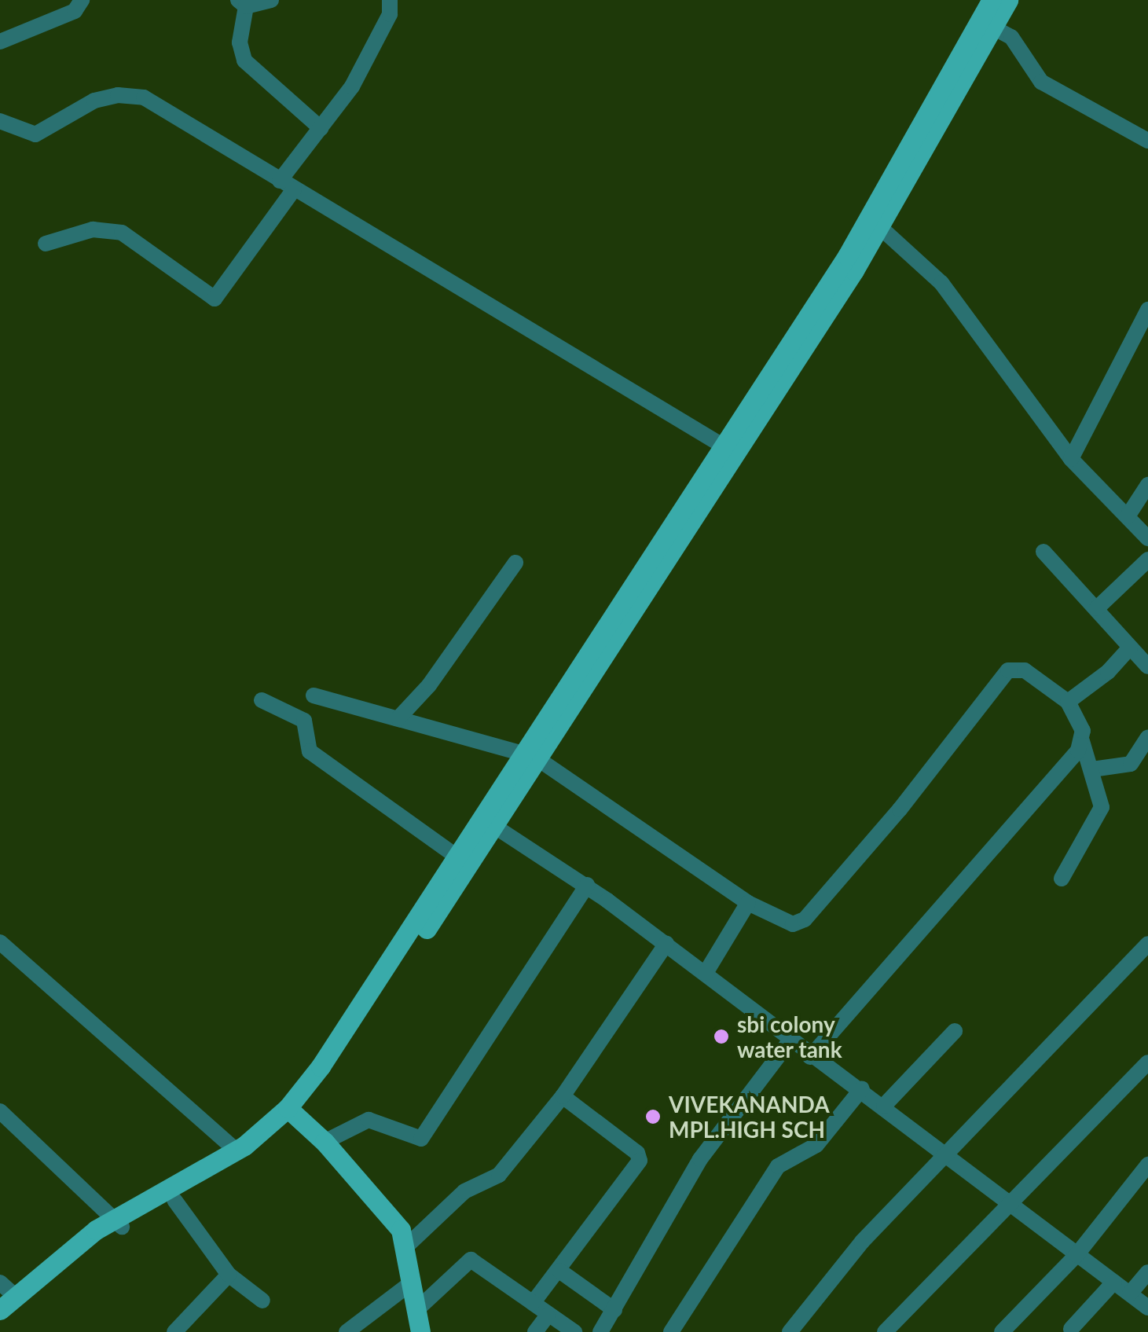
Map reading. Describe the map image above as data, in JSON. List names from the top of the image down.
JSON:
{
  "places": ["sbi colony water tank", "VIVEKANANDA MPL.HIGH SCH"]
}
